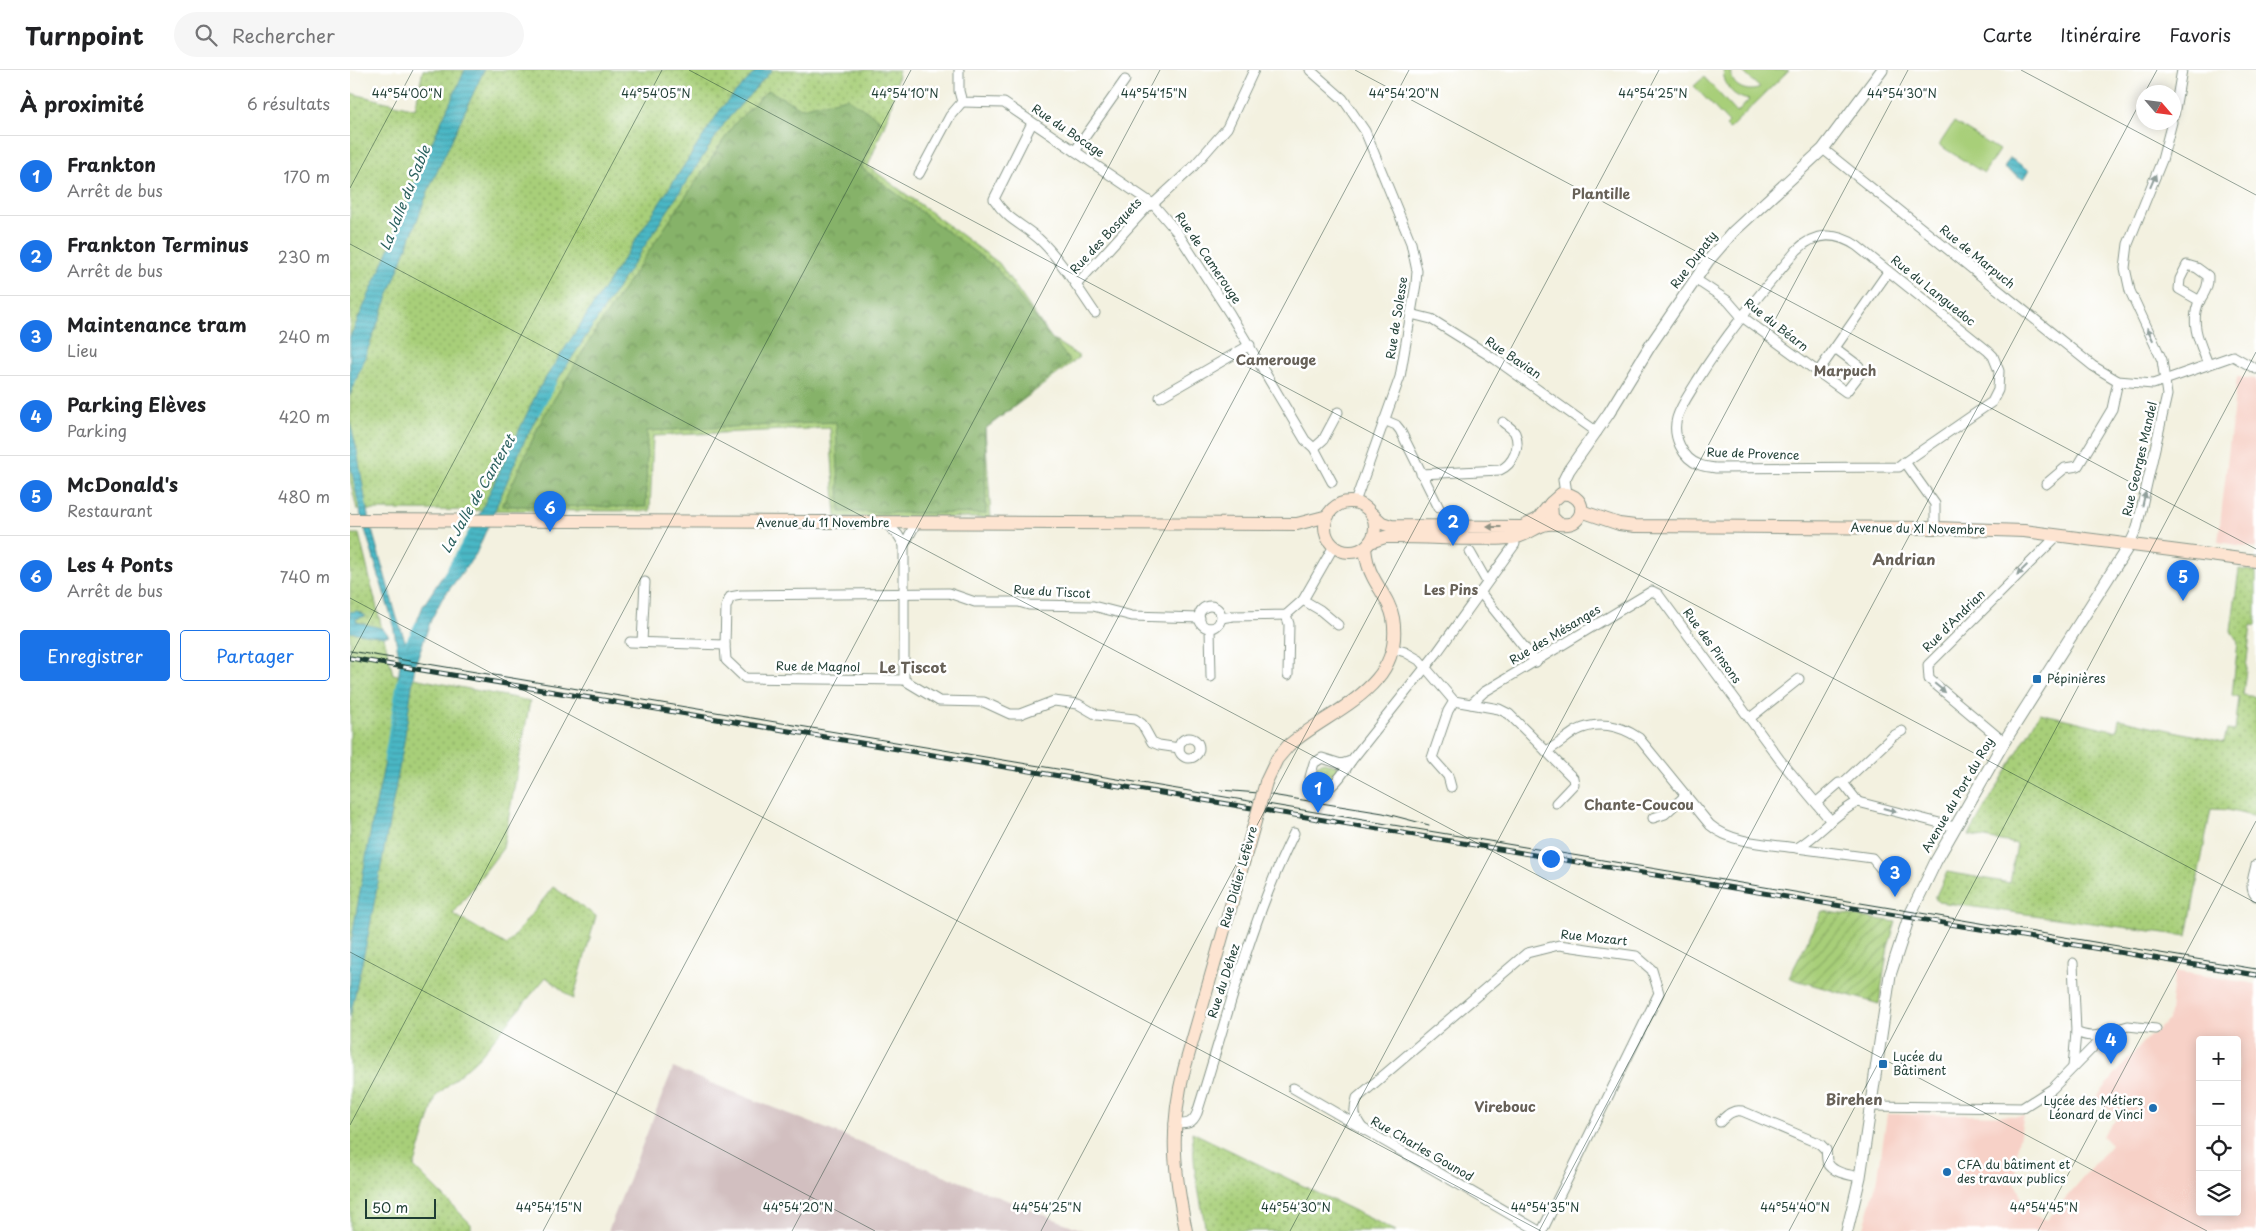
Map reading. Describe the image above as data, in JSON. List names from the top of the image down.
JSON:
{
  "streets": {
    "main road": ["Avenue du 11 Novembre", "Avenue du XI Novembre", "Rue Didier Lefèvre"],
    "street": [
      "Rue du Bocage",
      "Rue des Bosquets",
      "Rue de Marpuch",
      "Rue de Camerouge",
      "Rue Dupaty",
      "Rue du Languedoc",
      "Rue de Solesse",
      "Rue du Béarn",
      "Rue Bavian",
      "Rue de Provence",
      "Rue Georges Mandel",
      "Rue du Tiscot",
      "Rue d'Andrian",
      "Rue des Mésanges",
      "Rue des Pinsons",
      "Rue de Magnol",
      "Avenue du Port du Roy",
      "Rue Mozart",
      "Rue du Déhez",
      "Rue Charles Gounod"
    ]
  },
  "crossings": [
    ["Rue du Bocage", "Rue des Bosquets"],
    ["Rue du Bocage", "Rue de Camerouge"],
    ["Rue des Bosquets", "Rue de Camerouge"],
    ["Rue de Marpuch", "Rue Dupaty"],
    ["Rue de Marpuch", "Rue Georges Mandel"],
    ["Rue Dupaty", "Rue du Béarn"],
    ["Rue Dupaty", "Rue Bavian"],
    ["Rue Dupaty", "Avenue du XI Novembre"],
    ["Rue du Languedoc", "Rue du Béarn"],
    ["Rue du Languedoc", "Rue de Provence"],
    ["Rue de Solesse", "Rue Bavian"],
    ["Rue de Solesse", "Avenue du 11 Novembre"],
    ["Rue de Solesse", "Rue Didier Lefèvre"],
    ["Rue du Béarn", "Rue de Provence"],
    ["Rue Georges Mandel", "Avenue du XI Novembre"],
    ["Rue Georges Mandel", "Avenue du Port du Roy"],
    ["Avenue du 11 Novembre", "Rue Didier Lefèvre"],
    ["Avenue du XI Novembre", "Rue d'Andrian"],
    ["Avenue du XI Novembre", "Avenue du Port du Roy"],
    ["Rue du Tiscot", "Rue de Magnol"],
    ["Rue d'Andrian", "Avenue du Port du Roy"],
    ["Rue des Mésanges", "Rue des Pinsons"],
    ["Rue Didier Lefèvre", "Rue du Déhez"],
    ["Rue Mozart", "Rue Charles Gounod"]
  ],
  "one_way": ["Rue Georges Mandel"],
  "districts": [
    "Plantille",
    "Camerouge",
    "Marpuch",
    "Andrian",
    "Les Pins",
    "Le Tiscot",
    "Chante-Coucou",
    "Birehen",
    "Virebouc"
  ],
  "water": ["La Jalle du Sable", "La Jalle de Canteret"],
  "places": {
    "transit": ["Pépinières", "Lycée du Bâtiment"],
    "other": ["Lycée des Métiers Léonard de Vinci", "CFA du bâtiment et des travaux publics"]
  },
  "scale_bar": "50 m",
  "north": "bottom right",
  "page": {
    "header": "Turnpoint",
    "search": "Rechercher",
    "nav": ["Carte", "Itinéraire", "Favoris"],
    "heading": ["À proximité", "6 résultats"],
    "list": [
      {
        "mark": "1",
        "name": "Frankton",
        "note": "Arrêt de bus",
        "value": "170 m"
      },
      {
        "mark": "2",
        "name": "Frankton Terminus",
        "note": "Arrêt de bus",
        "value": "230 m"
      },
      {
        "mark": "3",
        "name": "Maintenance tram",
        "note": "Lieu",
        "value": "240 m"
      },
      {
        "mark": "4",
        "name": "Parking Elèves",
        "note": "Parking",
        "value": "420 m"
      },
      {
        "mark": "5",
        "name": "McDonald's",
        "note": "Restaurant",
        "value": "480 m"
      },
      {
        "mark": "6",
        "name": "Les 4 Ponts",
        "note": "Arrêt de bus",
        "value": "740 m"
      }
    ],
    "pins": [
      "6",
      "2",
      "5",
      "1",
      "3",
      "4"
    ],
    "buttons": ["Enregistrer", "Partager"],
    "map_buttons": ["+", "−"],
    "scale": "50 m"
  },
  "coordinates": [
    "44°54'00\"N",
    "44°54'05\"N",
    "44°54'10\"N",
    "44°54'15\"N",
    "44°54'20\"N",
    "44°54'25\"N",
    "44°54'30\"N",
    "44°54'35\"N",
    "44°54'40\"N",
    "44°54'45\"N"
  ]
}
